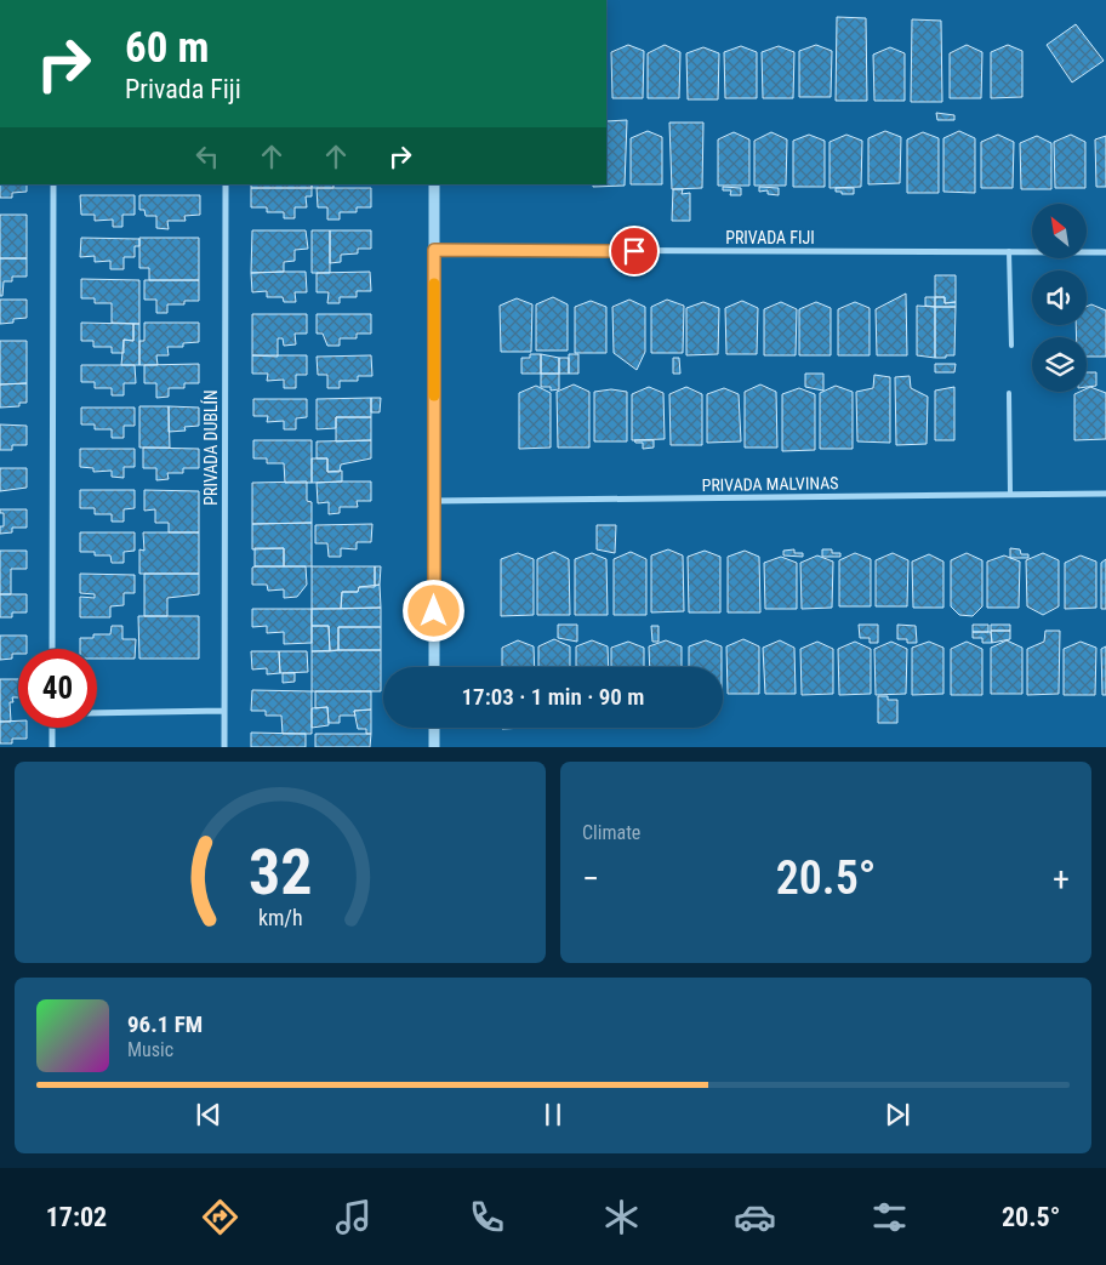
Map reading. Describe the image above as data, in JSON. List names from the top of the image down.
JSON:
{
  "streets": {
    "street": ["PRIVADA FIJI", "PRIVADA DUBLÍN", "PRIVADA MALVINAS"]
  },
  "north": "top left",
  "page": {
    "turn": ["60 m", "Privada Fiji"],
    "limit": "40",
    "trip": "17:03 · 1 min · 90 m",
    "tile": "Climate",
    "heat": ["−", "20.5°", "+"],
    "song": ["96.1 FM", "Music"],
    "tabs": ["17:02", "20.5°"],
    "gauge": ["32", "km/h"]
  }
}
